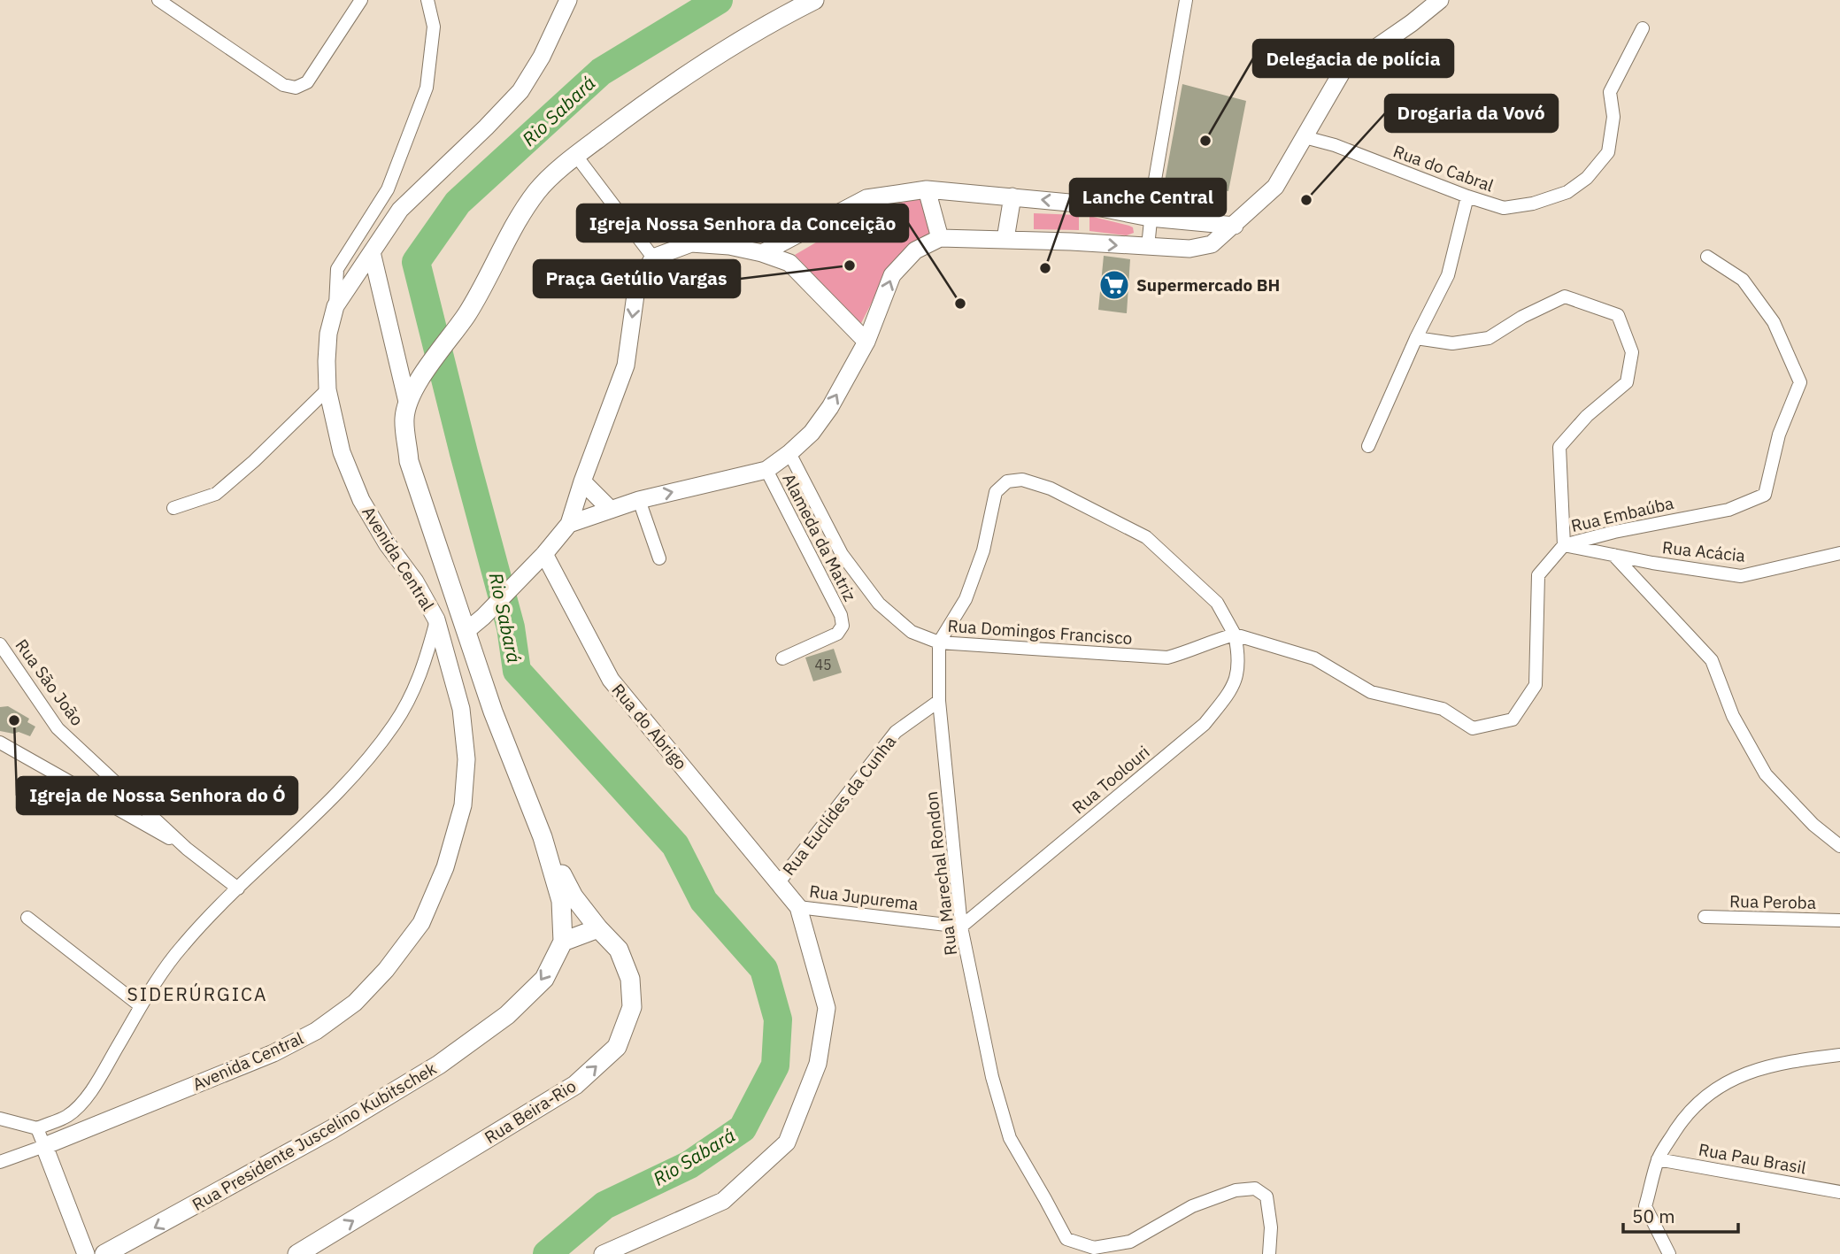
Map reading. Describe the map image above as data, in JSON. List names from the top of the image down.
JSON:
{
  "streets": {
    "main road": ["Rua Beira-Rio", "Rua Presidente Juscelino Kubitschek"],
    "street": [
      "Rua do Cabral",
      "Rua Embaúba",
      "Alameda da Matriz",
      "Rua Acácia",
      "Avenida Central",
      "Rua Domingos Francisco",
      "Rua São João",
      "Rua do Abrigo",
      "Rua Toolouri",
      "Rua Euclides da Cunha",
      "Rua Marechal Rondon",
      "Rua Jupurema",
      "Rua Peroba",
      "Rua Pau Brasil"
    ]
  },
  "crossings": [
    ["Rua Embaúba", "Rua Acácia"],
    ["Rua Embaúba", "Rua Domingos Francisco"],
    ["Rua Embaúba", "Rua Toolouri"],
    ["Rua Embaúba", "Rua Marechal Rondon"],
    ["Rua Domingos Francisco", "Rua Toolouri"],
    ["Rua Domingos Francisco", "Rua Marechal Rondon"],
    ["Rua do Abrigo", "Rua Euclides da Cunha"],
    ["Rua Toolouri", "Rua Marechal Rondon"],
    ["Rua Toolouri", "Rua Jupurema"],
    ["Rua Euclides da Cunha", "Rua Marechal Rondon"],
    ["Rua Euclides da Cunha", "Rua Jupurema"],
    ["Rua Marechal Rondon", "Rua Jupurema"],
    ["Rua Beira-Rio", "Rua Presidente Juscelino Kubitschek"]
  ],
  "one_way": ["Rua Beira-Rio", "Rua Presidente Juscelino Kubitschek"],
  "districts": ["SIDERÚRGICA"],
  "water": ["Rio Sabará"],
  "places": {
    "other": [
      "Delegacia de polícia",
      "Drogaria da Vovó",
      "Praça Getúlio Vargas",
      "Lanche Central",
      "Igreja Nossa Senhora da Conceição",
      "Igreja de Nossa Senhora do Ó"
    ],
    "supermarket": ["Supermercado BH"]
  },
  "house_numbers": ["45"],
  "scale_bar": "50 m"
}
